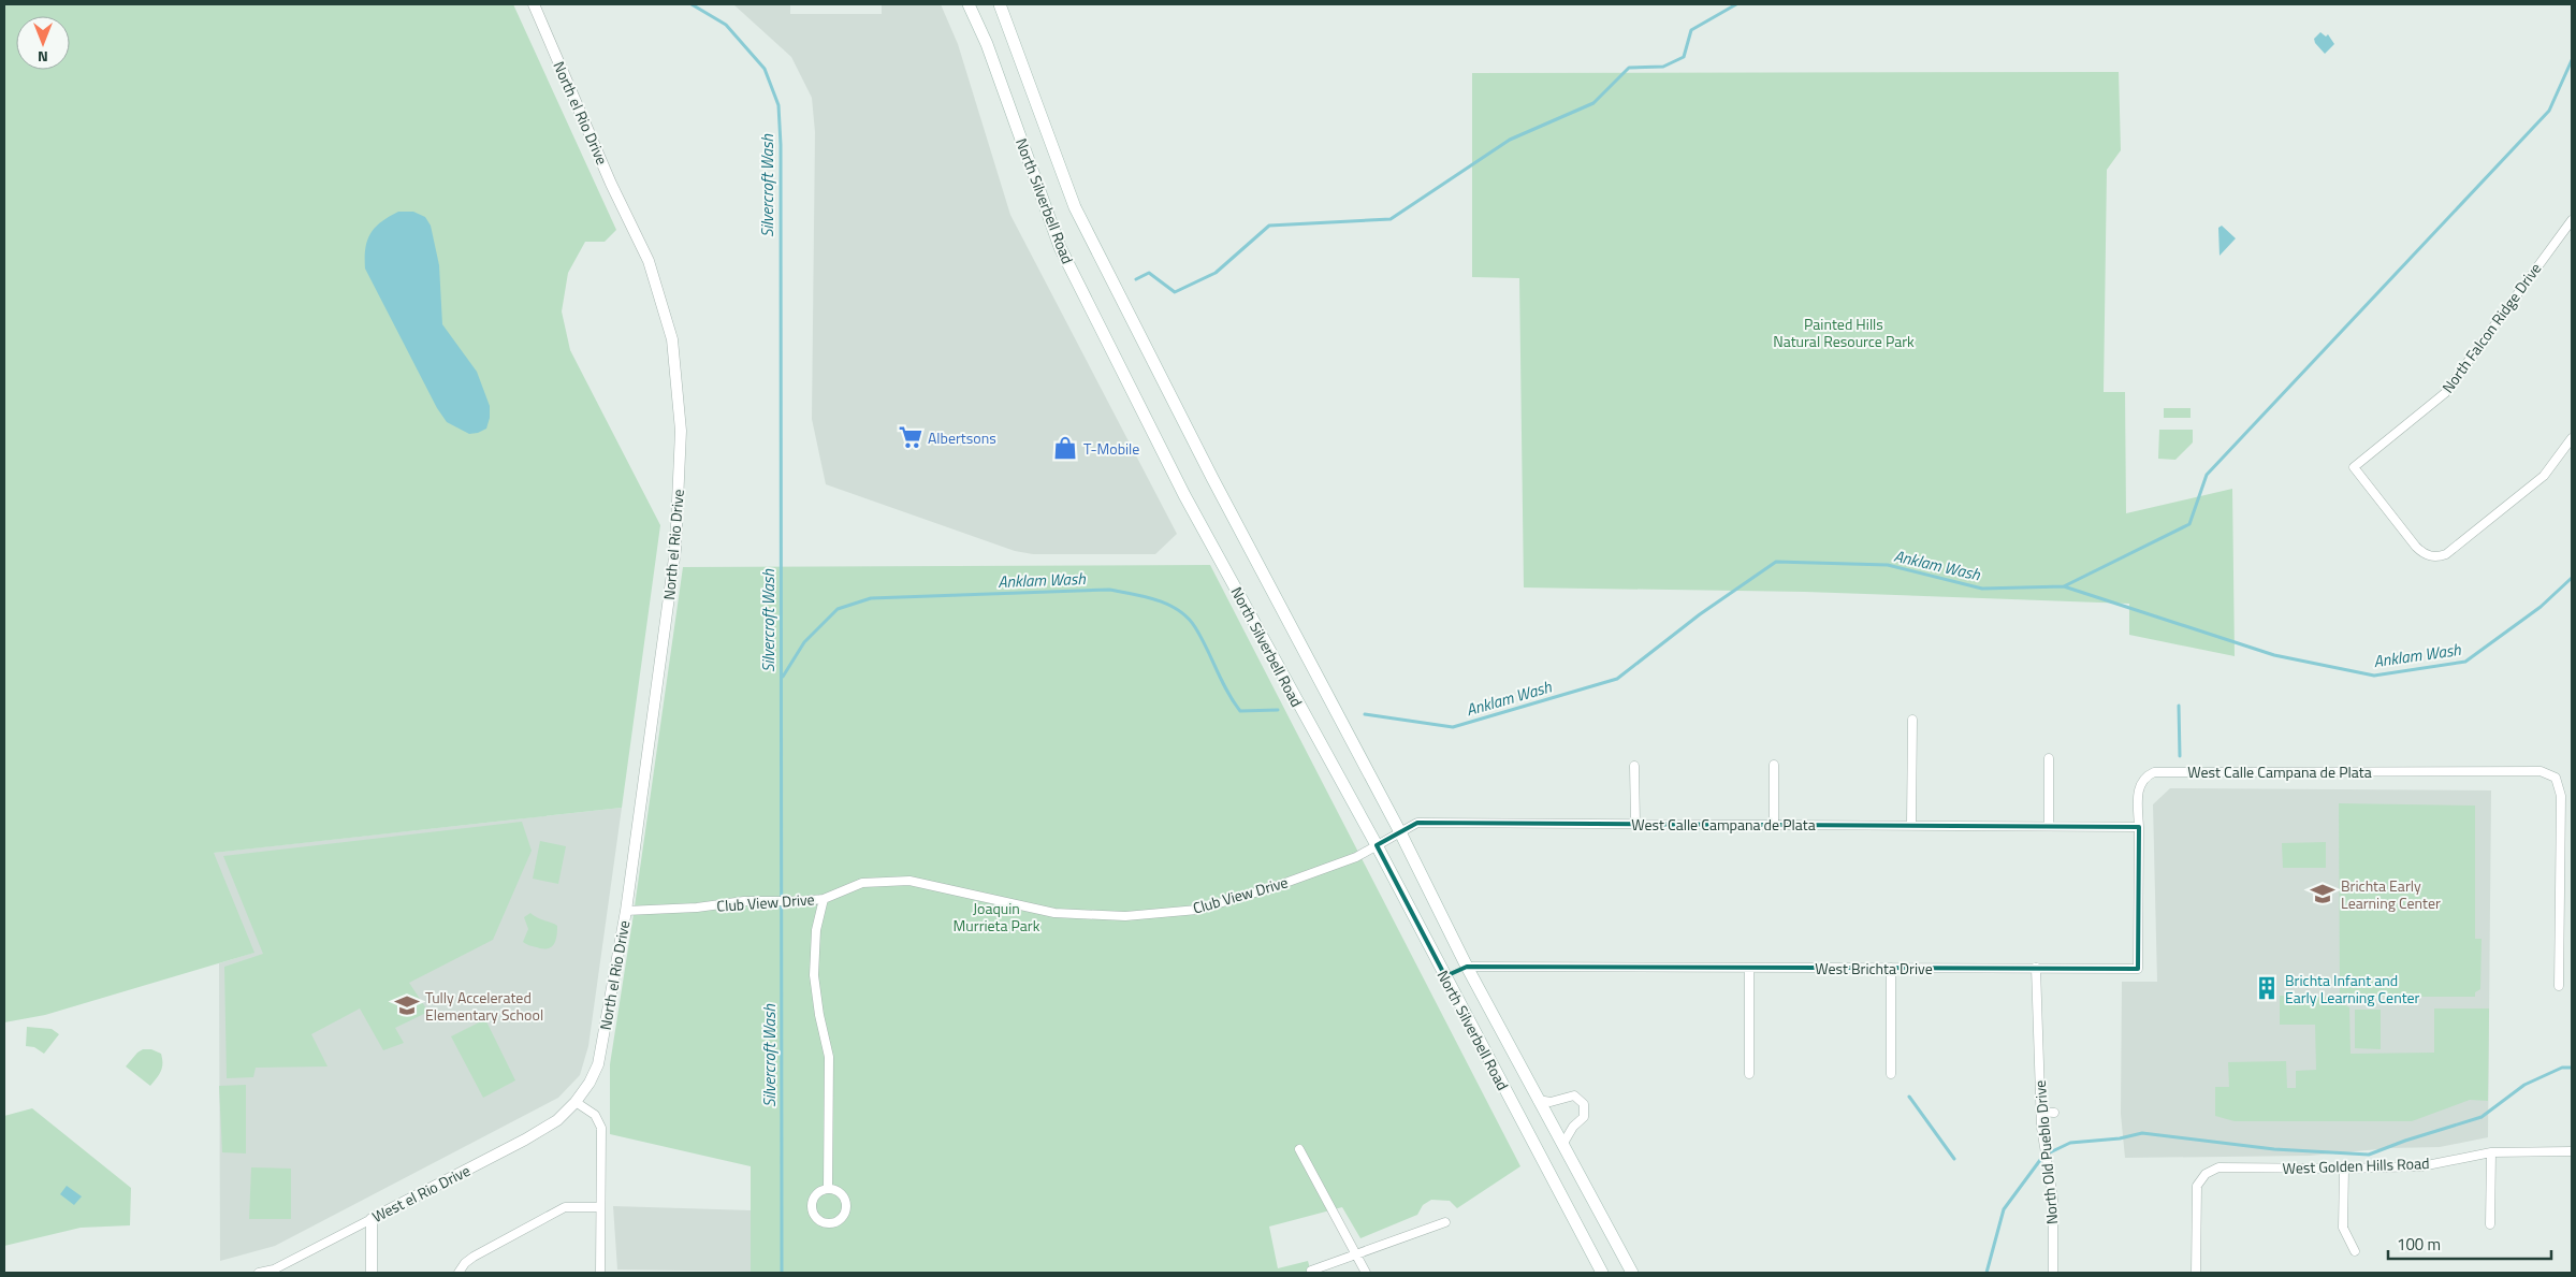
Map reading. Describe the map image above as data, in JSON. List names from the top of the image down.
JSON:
{
  "streets": {
    "main road": ["North Silverbell Road"],
    "street": [
      "North el Rio Drive",
      "North Falcon Ridge Drive",
      "West Calle Campana de Plata",
      "Club View Drive",
      "West Brichta Drive",
      "North Old Pueblo Drive",
      "West Golden Hills Road",
      "West el Rio Drive"
    ]
  },
  "crossings": [
    ["North el Rio Drive", "Club View Drive"],
    ["North el Rio Drive", "West el Rio Drive"],
    ["North Silverbell Road", "West Calle Campana de Plata"],
    ["North Silverbell Road", "Club View Drive"],
    ["North Silverbell Road", "West Brichta Drive"],
    ["West Calle Campana de Plata", "Club View Drive"],
    ["West Calle Campana de Plata", "West Brichta Drive"],
    ["West Brichta Drive", "North Old Pueblo Drive"]
  ],
  "water": ["Silvercroft Wash", "Anklam Wash"],
  "parks": ["Painted Hills Natural Resource Park", "Joaquin Murrieta Park"],
  "places": {
    "supermarket": ["Albertsons"],
    "shop": ["T-Mobile"],
    "school or university": ["Brichta Early Learning Center", "Tully Accelerated Elementary School"],
    "building": ["Brichta Infant and Early Learning Center"]
  },
  "scale_bar": "100 m",
  "north": "bottom"
}
